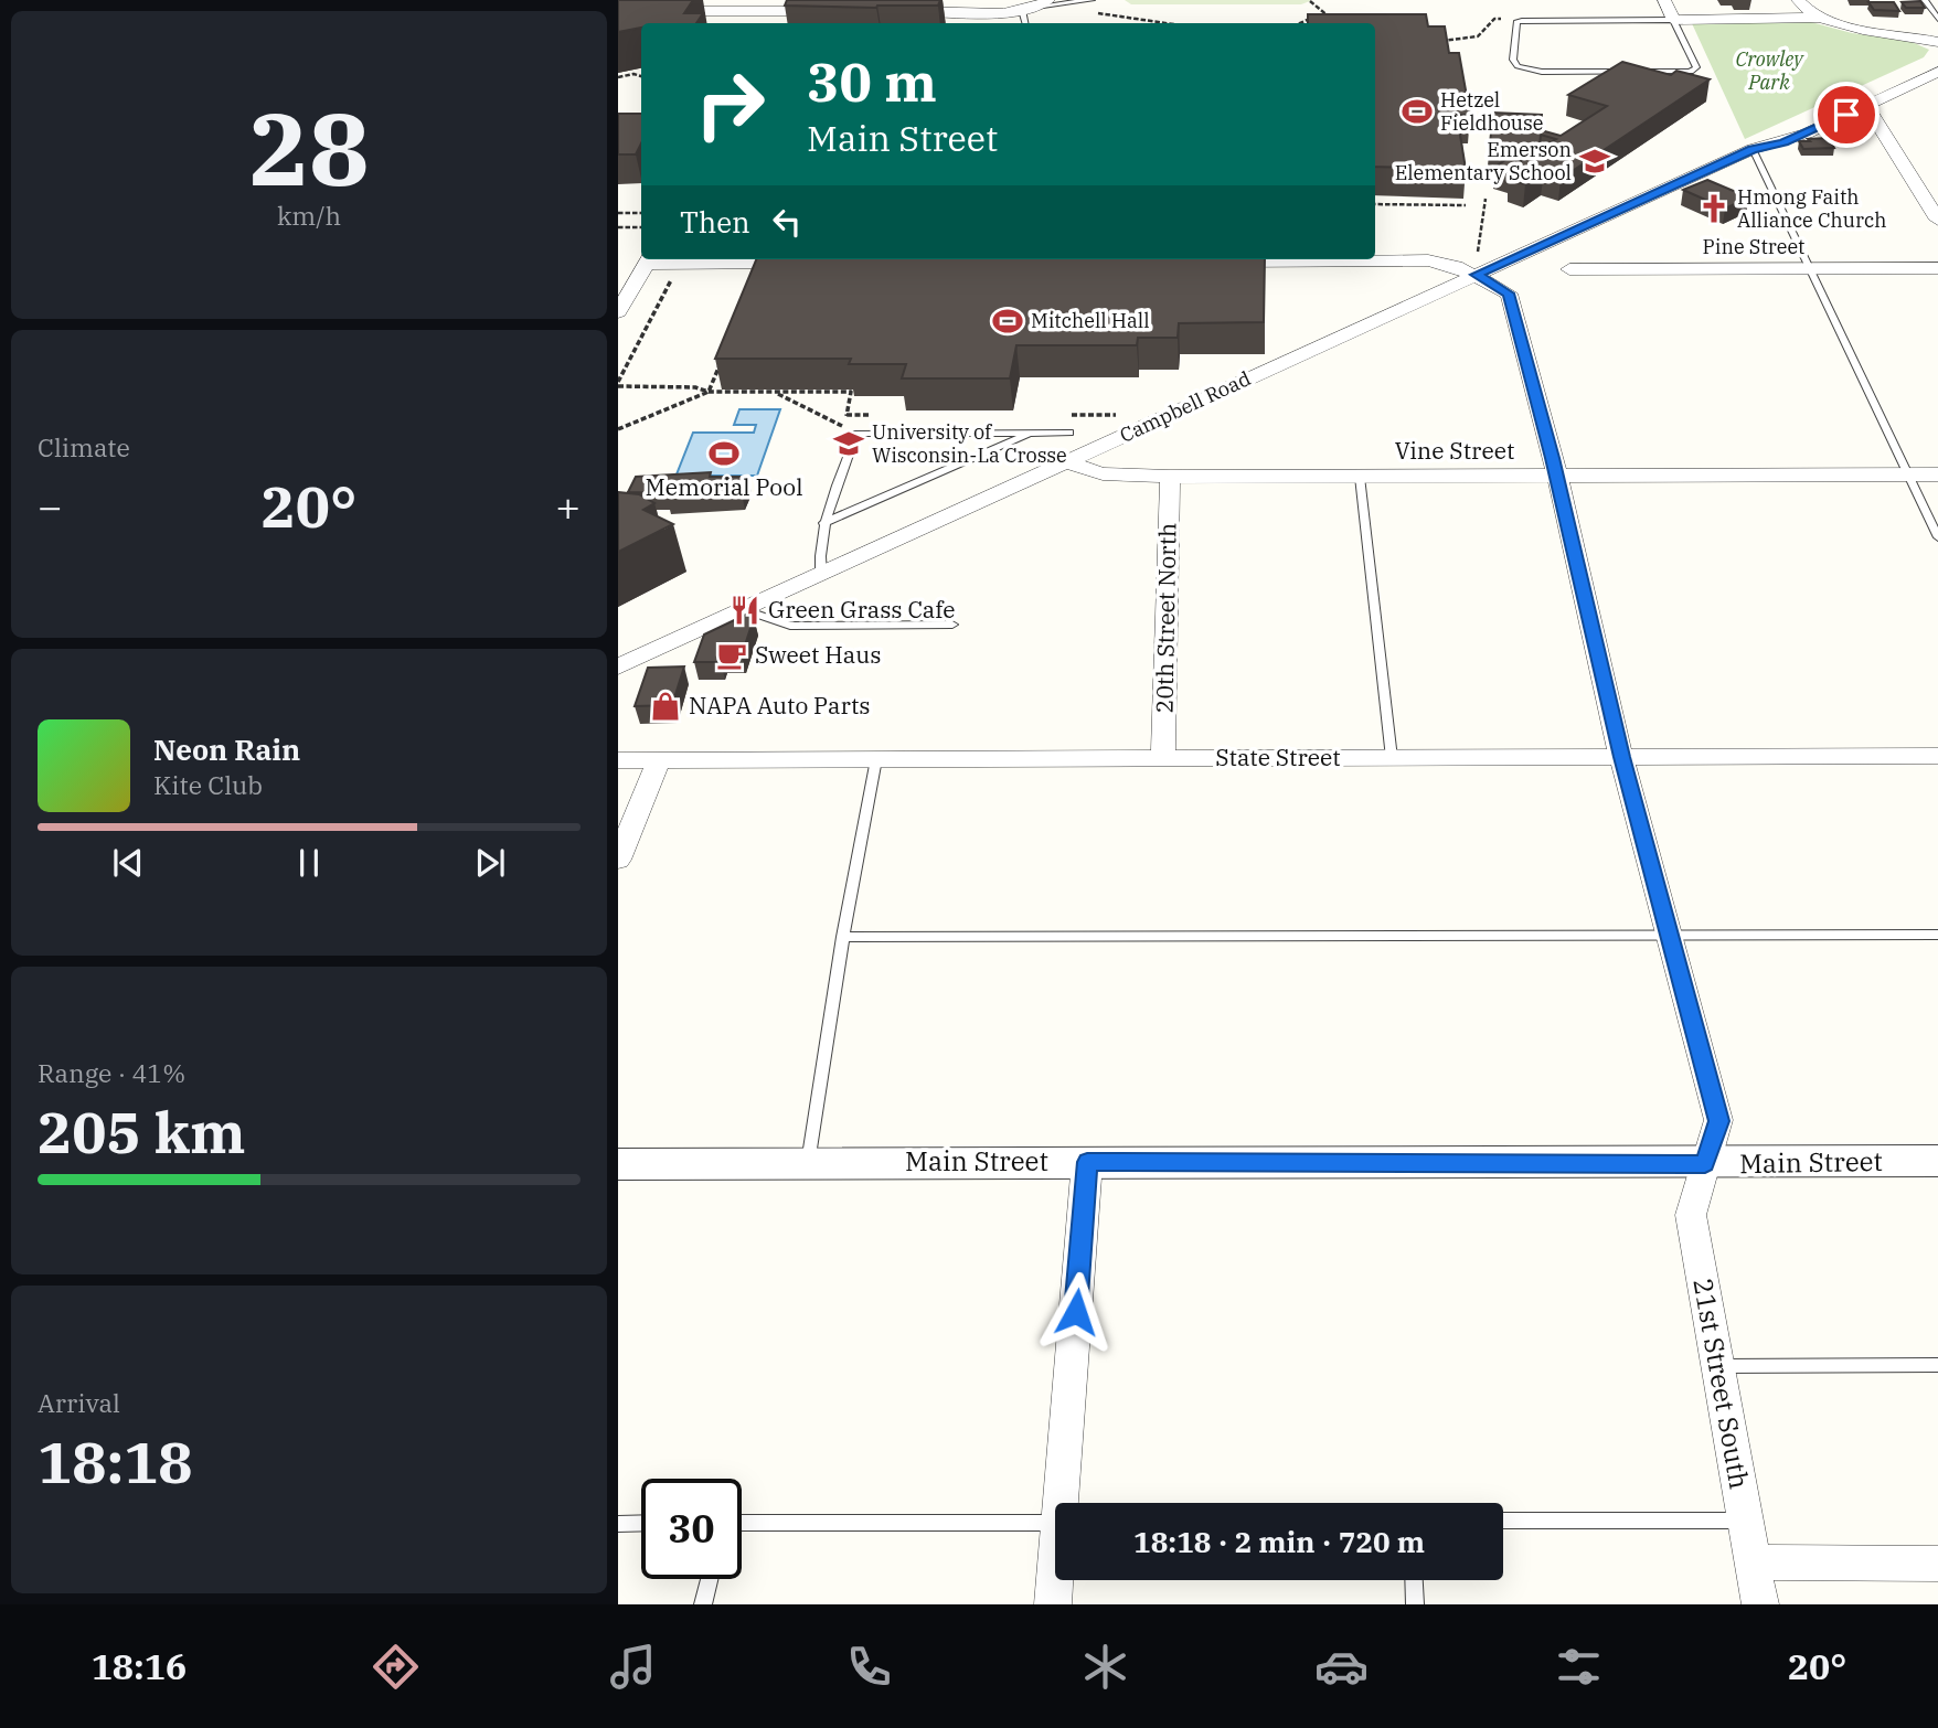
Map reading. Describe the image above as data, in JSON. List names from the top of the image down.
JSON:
{
  "streets": {
    "street": [
      "Pine Street",
      "Campbell Road",
      "Vine Street",
      "20th Street North",
      "State Street",
      "Main Street",
      "21st Street South"
    ]
  },
  "crossings": [
    ["Campbell Road", "Vine Street"],
    ["Campbell Road", "21st Street South"],
    ["Vine Street", "20th Street North"],
    ["Vine Street", "21st Street South"],
    ["20th Street North", "State Street"],
    ["State Street", "21st Street South"],
    ["Main Street", "21st Street South"]
  ],
  "parks": ["Crowley Park"],
  "places": {
    "sports": ["Hetzel Fieldhouse", "Mitchell Hall", "Memorial Pool"],
    "school or university": ["Emerson Elementary School", "University of Wisconsin-La Crosse"],
    "church": ["Hmong Faith Alliance Church"],
    "restaurant": ["Green Grass Cafe"],
    "cafe": ["Sweet Haus"],
    "shop": ["NAPA Auto Parts"]
  },
  "page": {
    "tile": [
      ["28", "km/h"],
      "Climate",
      ["Range · 41%", "205 km"],
      ["Arrival", "18:18"]
    ],
    "turn": ["30 m", "Main Street"],
    "then": "Then",
    "heat": ["−", "20°", "+"],
    "song": ["Neon Rain", "Kite Club"],
    "limit": "30",
    "trip": "18:18 · 2 min · 720 m",
    "tabs": ["18:16", "20°"]
  }
}
